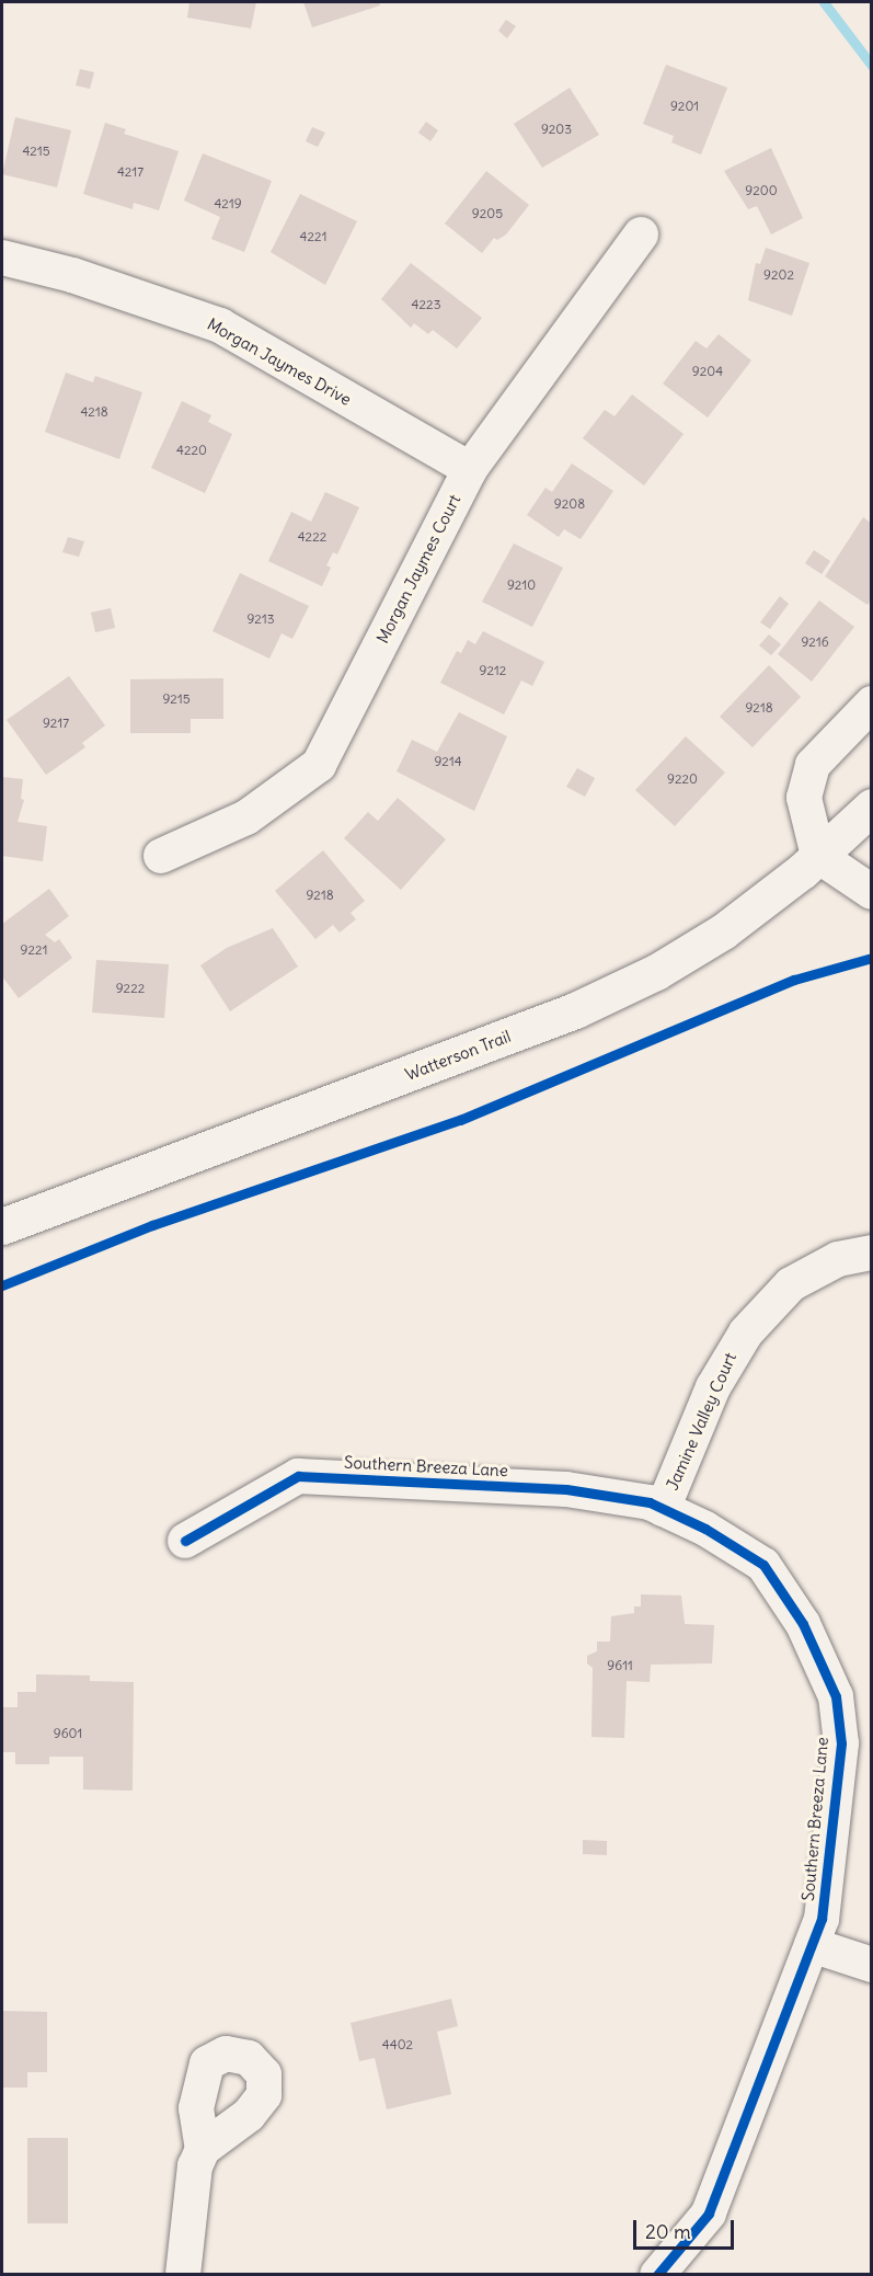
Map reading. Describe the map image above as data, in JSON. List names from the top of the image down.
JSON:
{
  "streets": {
    "main road": ["Watterson Trail"],
    "street": [
      "Morgan Jaymes Drive",
      "Morgan Jaymes Court",
      "Jamine Valley Court",
      "Southern Breeza Lane"
    ]
  },
  "crossings": [
    ["Morgan Jaymes Drive", "Morgan Jaymes Court"],
    ["Jamine Valley Court", "Southern Breeza Lane"]
  ],
  "house_numbers": [
    "9201",
    "9203",
    "4215",
    "4217",
    "9200",
    "4219",
    "9205",
    "4221",
    "9202",
    "4223",
    "9204",
    "4218",
    "4220",
    "9208",
    "4222",
    "9210",
    "9213",
    "9216",
    "9212",
    "9215",
    "9218",
    "9217",
    "9214",
    "9220",
    "9218",
    "9221",
    "9222",
    "9611",
    "9601",
    "4402"
  ],
  "scale_bar": "20 m"
}
